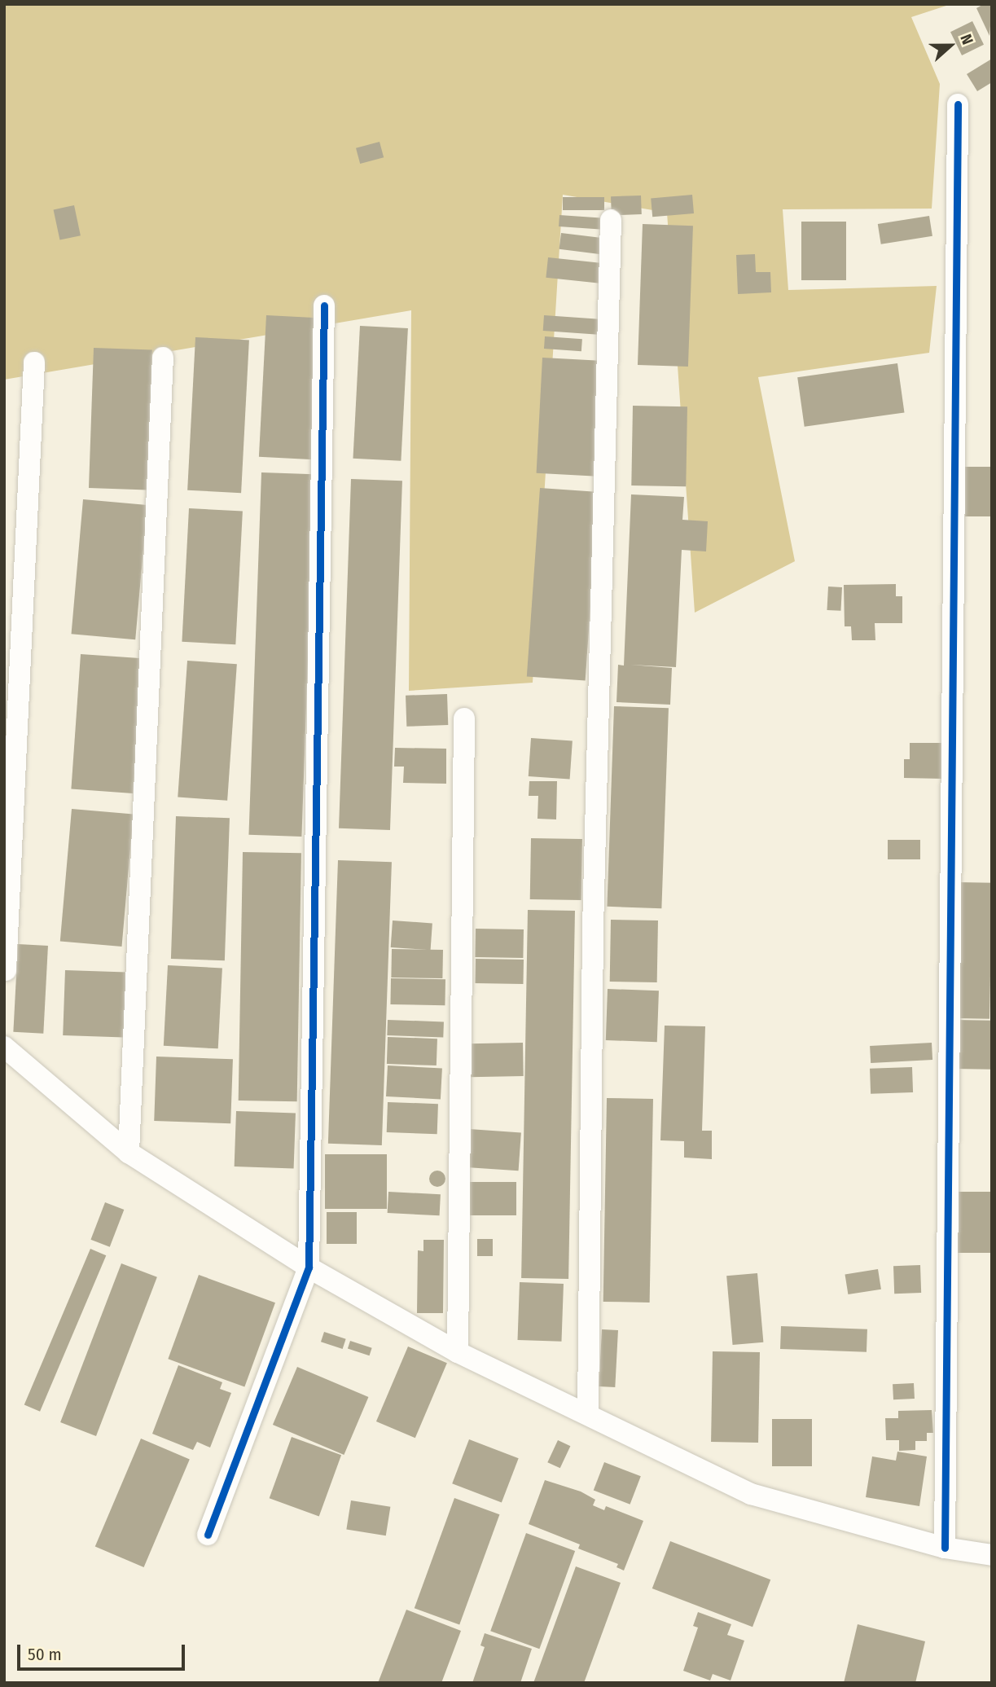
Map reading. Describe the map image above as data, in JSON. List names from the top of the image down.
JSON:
{
  "scale_bar": "50 m",
  "north": "right"
}
